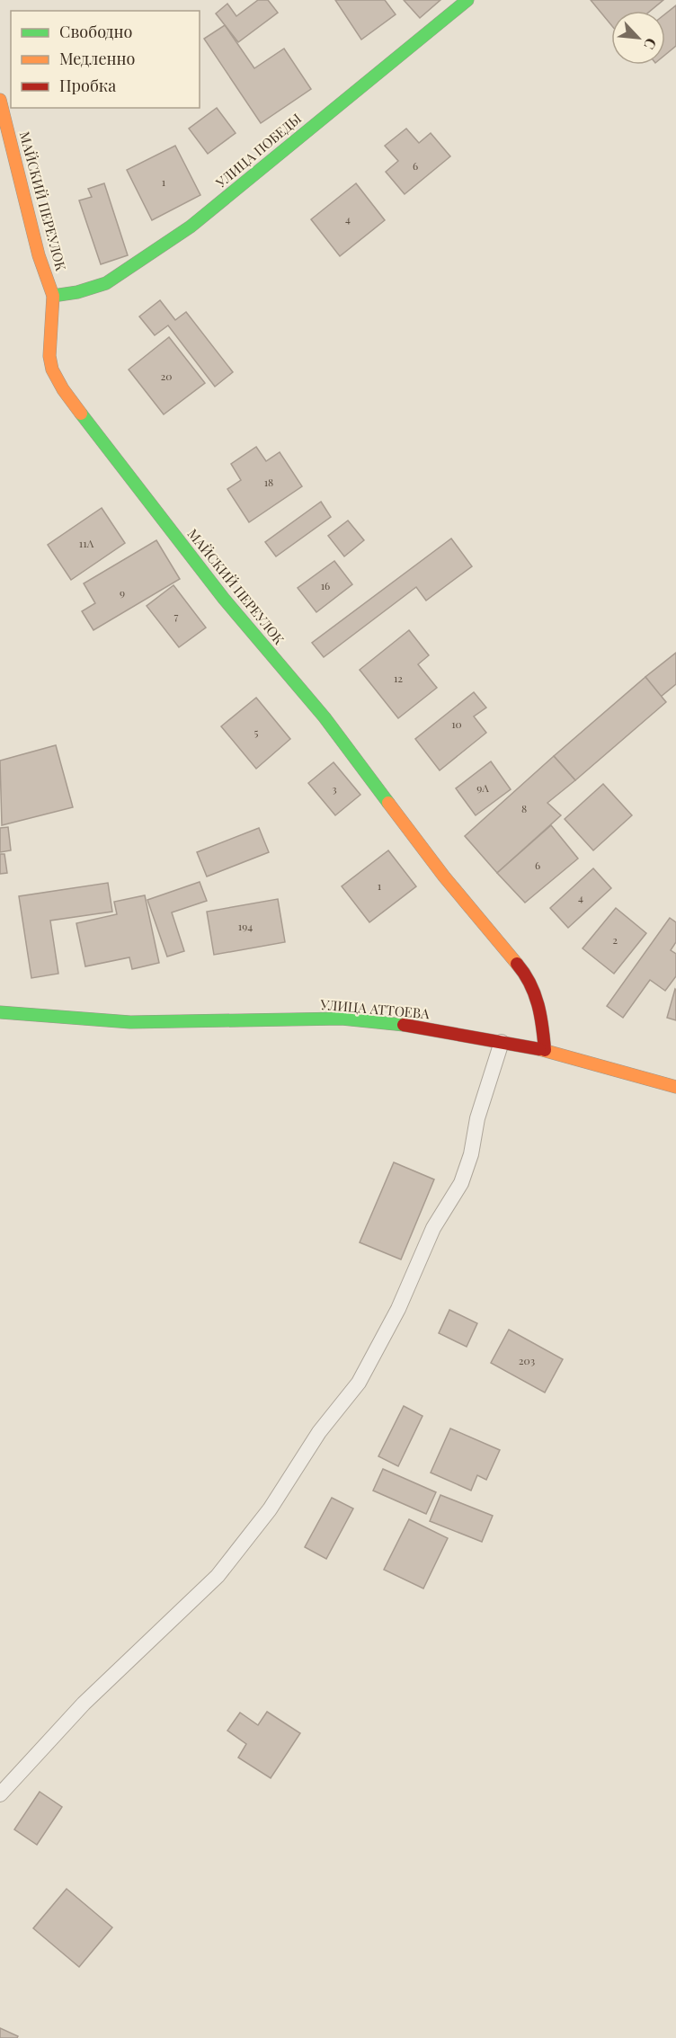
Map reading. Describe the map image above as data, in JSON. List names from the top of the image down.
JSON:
{
  "streets": {
    "street": ["УЛИЦА ПОБЕДЫ", "МАЙСКИЙ ПЕРЕУЛОК", "УЛИЦА АТТОЕВА"]
  },
  "crossings": [
    ["УЛИЦА ПОБЕДЫ", "МАЙСКИЙ ПЕРЕУЛОК"],
    ["МАЙСКИЙ ПЕРЕУЛОК", "УЛИЦА АТТОЕВА"]
  ],
  "house_numbers": [
    "6",
    "1",
    "4",
    "20",
    "18",
    "11А",
    "16",
    "9",
    "7",
    "12",
    "10",
    "5",
    "9А",
    "3",
    "8",
    "6",
    "1",
    "4",
    "194",
    "2",
    "203"
  ],
  "legend": ["Свободно", "Медленно", "Пробка"],
  "north": "bottom right"
}
